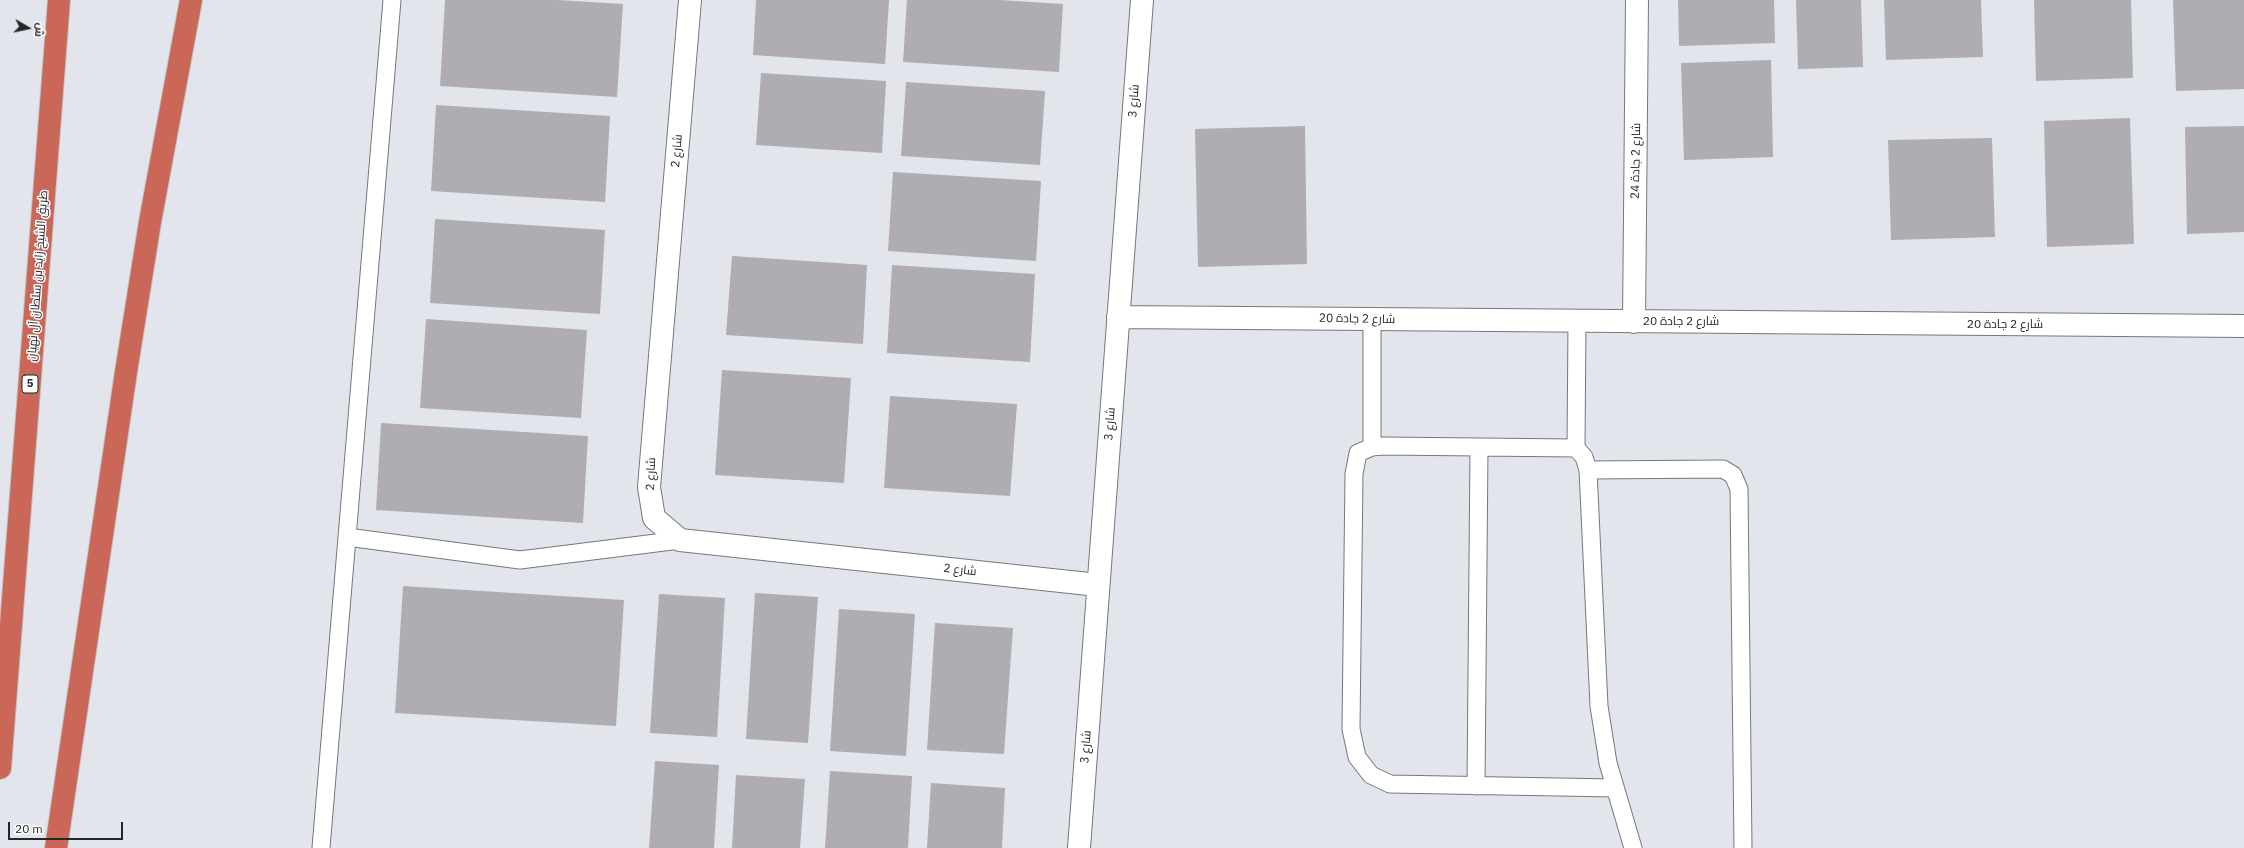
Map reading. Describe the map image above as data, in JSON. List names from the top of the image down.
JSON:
{
  "streets": {
    "highway": ["طريق الشيخ زايد بن سلطان آل نهيان", "5"],
    "street": [
      "شارع 3",
      "شارع 2",
      "شارع 2 جادة 24",
      "شارع 2 جادة 20"
    ]
  },
  "crossings": [
    ["شارع 3", "شارع 2"],
    ["شارع 3", "شارع 2 جادة 20"],
    ["شارع 2 جادة 24", "شارع 2 جادة 20"]
  ],
  "scale_bar": "20 m",
  "north": "right"
}
